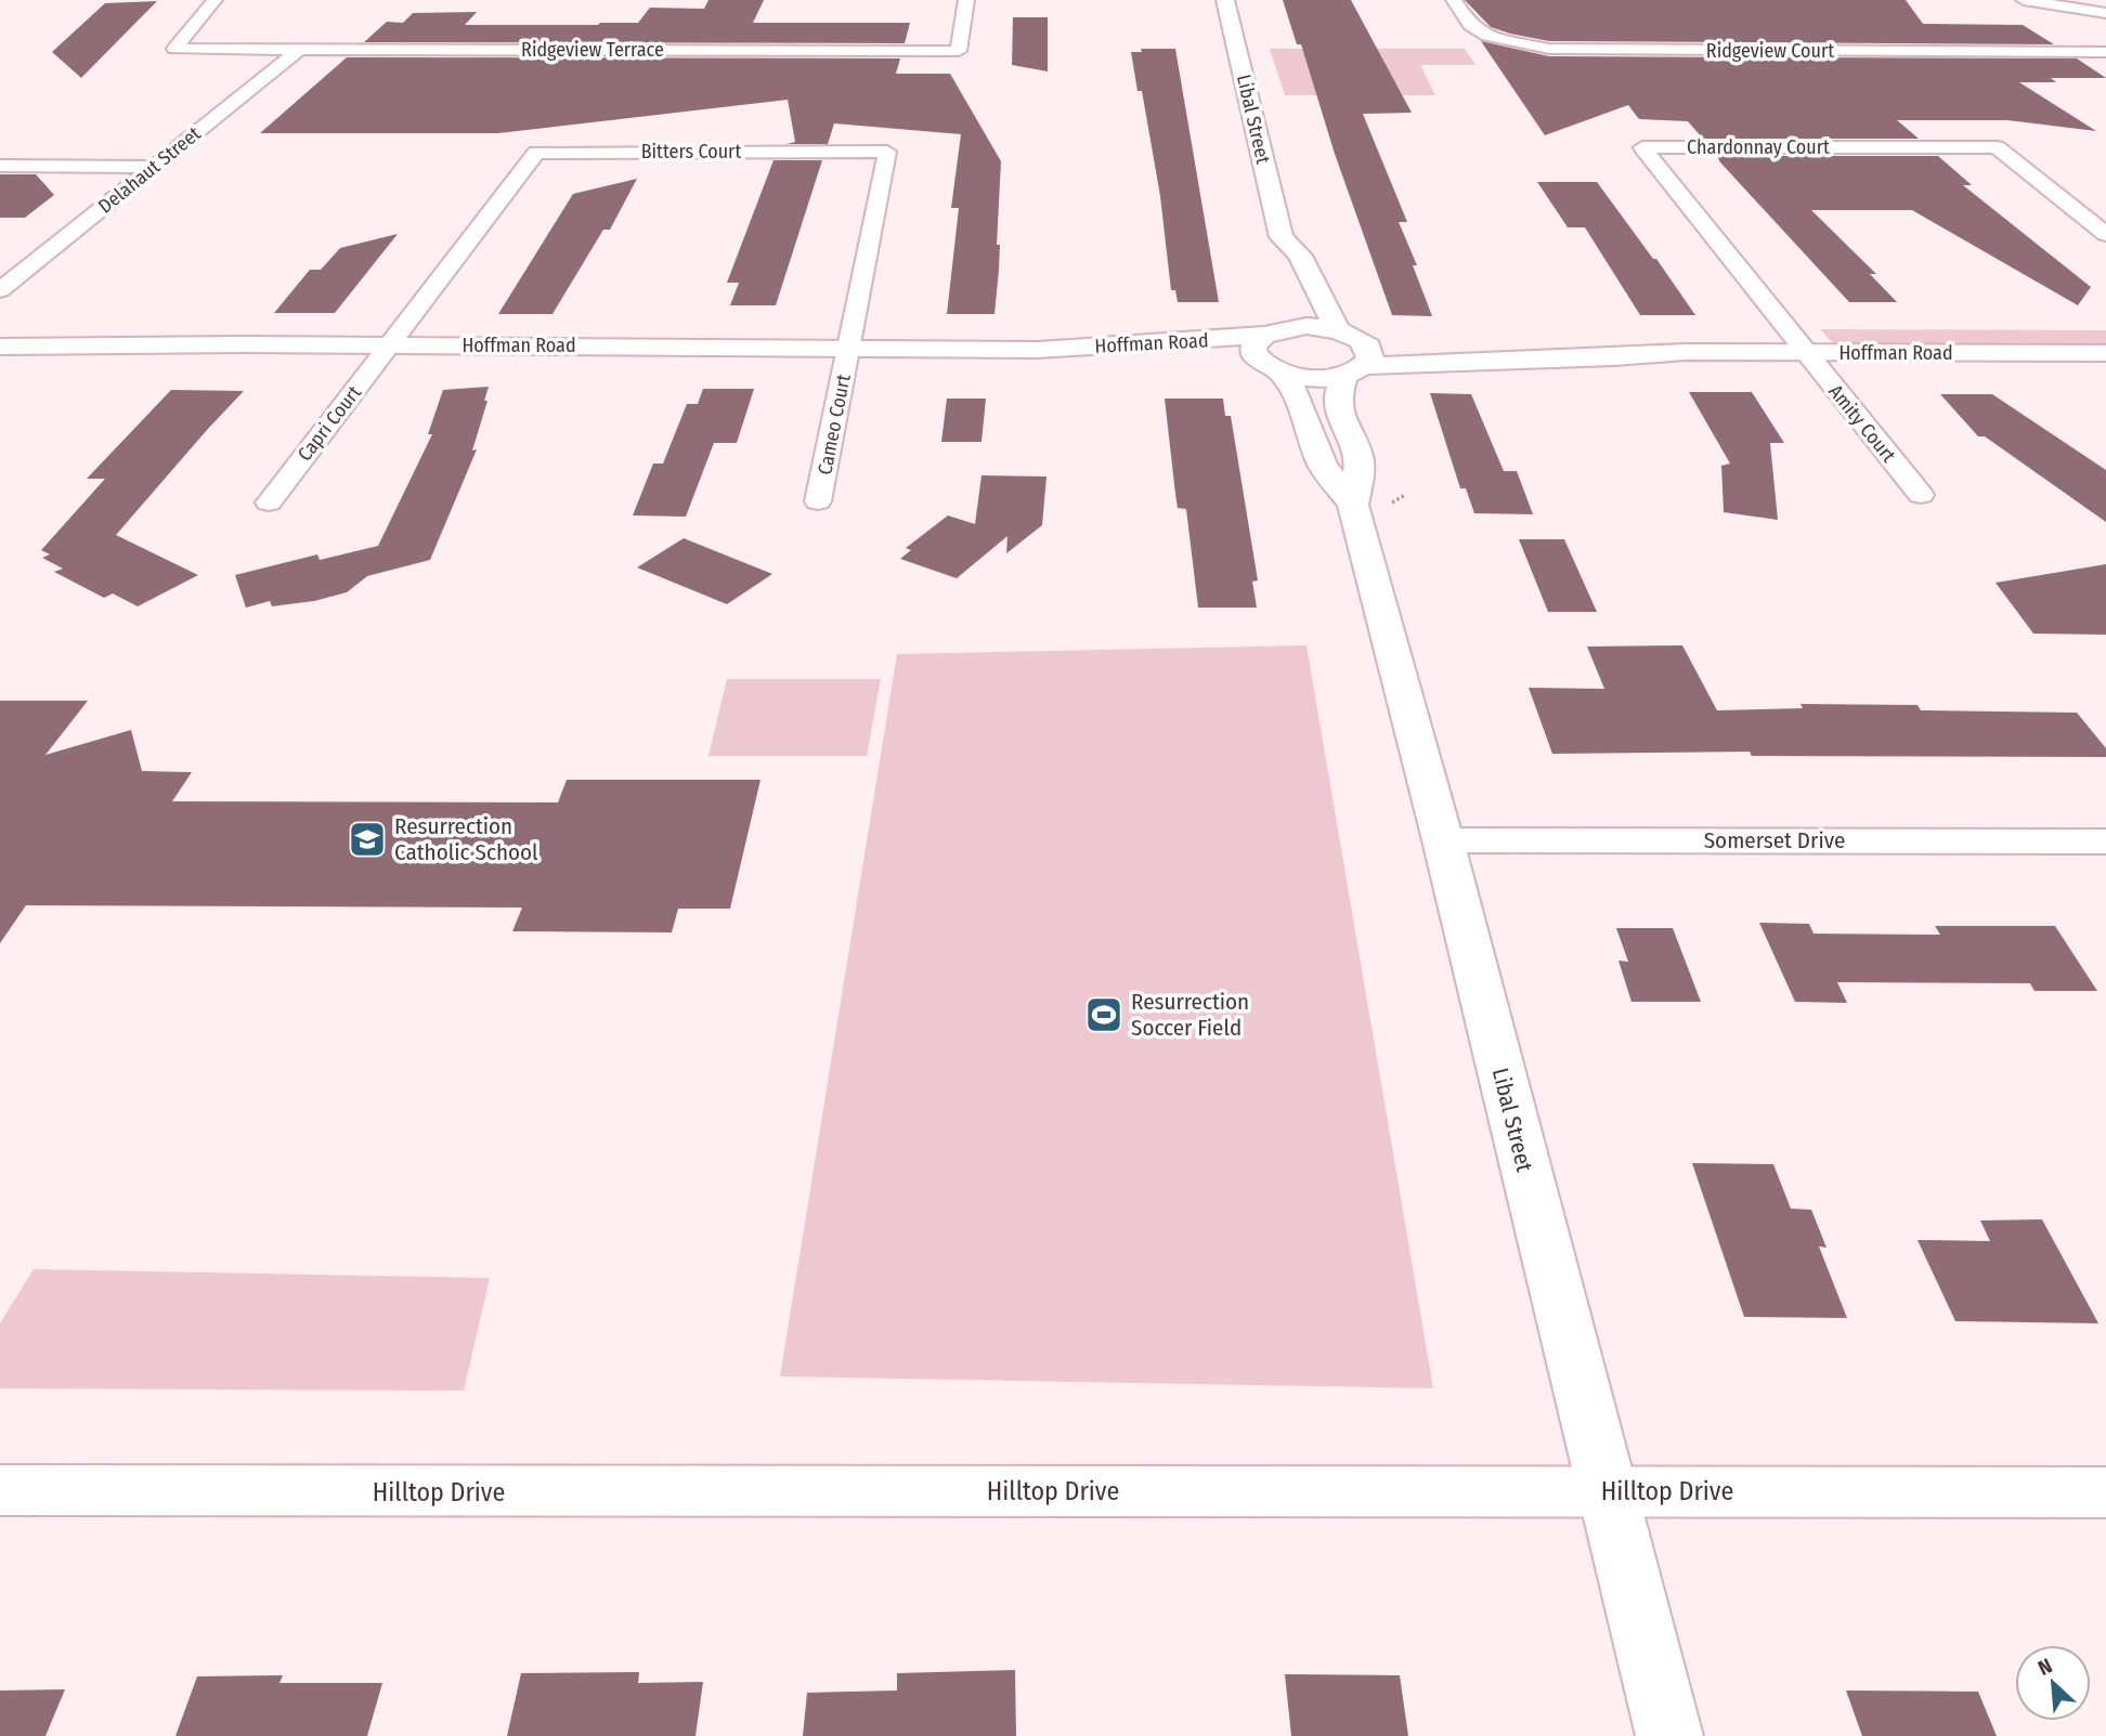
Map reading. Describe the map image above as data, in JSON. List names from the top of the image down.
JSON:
{
  "streets": {
    "street": [
      "Ridgeview Terrace",
      "Ridgeview Court",
      "Libal Street",
      "Chardonnay Court",
      "Bitters Court",
      "Delahaut Street",
      "Hoffman Road",
      "Capri Court",
      "Amity Court",
      "Cameo Court",
      "Somerset Drive",
      "Hilltop Drive"
    ]
  },
  "crossings": [
    ["Ridgeview Terrace", "Delahaut Street"],
    ["Libal Street", "Hoffman Road"],
    ["Libal Street", "Somerset Drive"],
    ["Libal Street", "Hilltop Drive"],
    ["Chardonnay Court", "Hoffman Road"],
    ["Chardonnay Court", "Amity Court"],
    ["Bitters Court", "Hoffman Road"],
    ["Bitters Court", "Capri Court"],
    ["Bitters Court", "Cameo Court"],
    ["Hoffman Road", "Capri Court"],
    ["Hoffman Road", "Amity Court"],
    ["Hoffman Road", "Cameo Court"]
  ],
  "places": {
    "school or university": ["Resurrection Catholic School"],
    "sports": ["Resurrection Soccer Field"]
  },
  "north": "top left"
}
